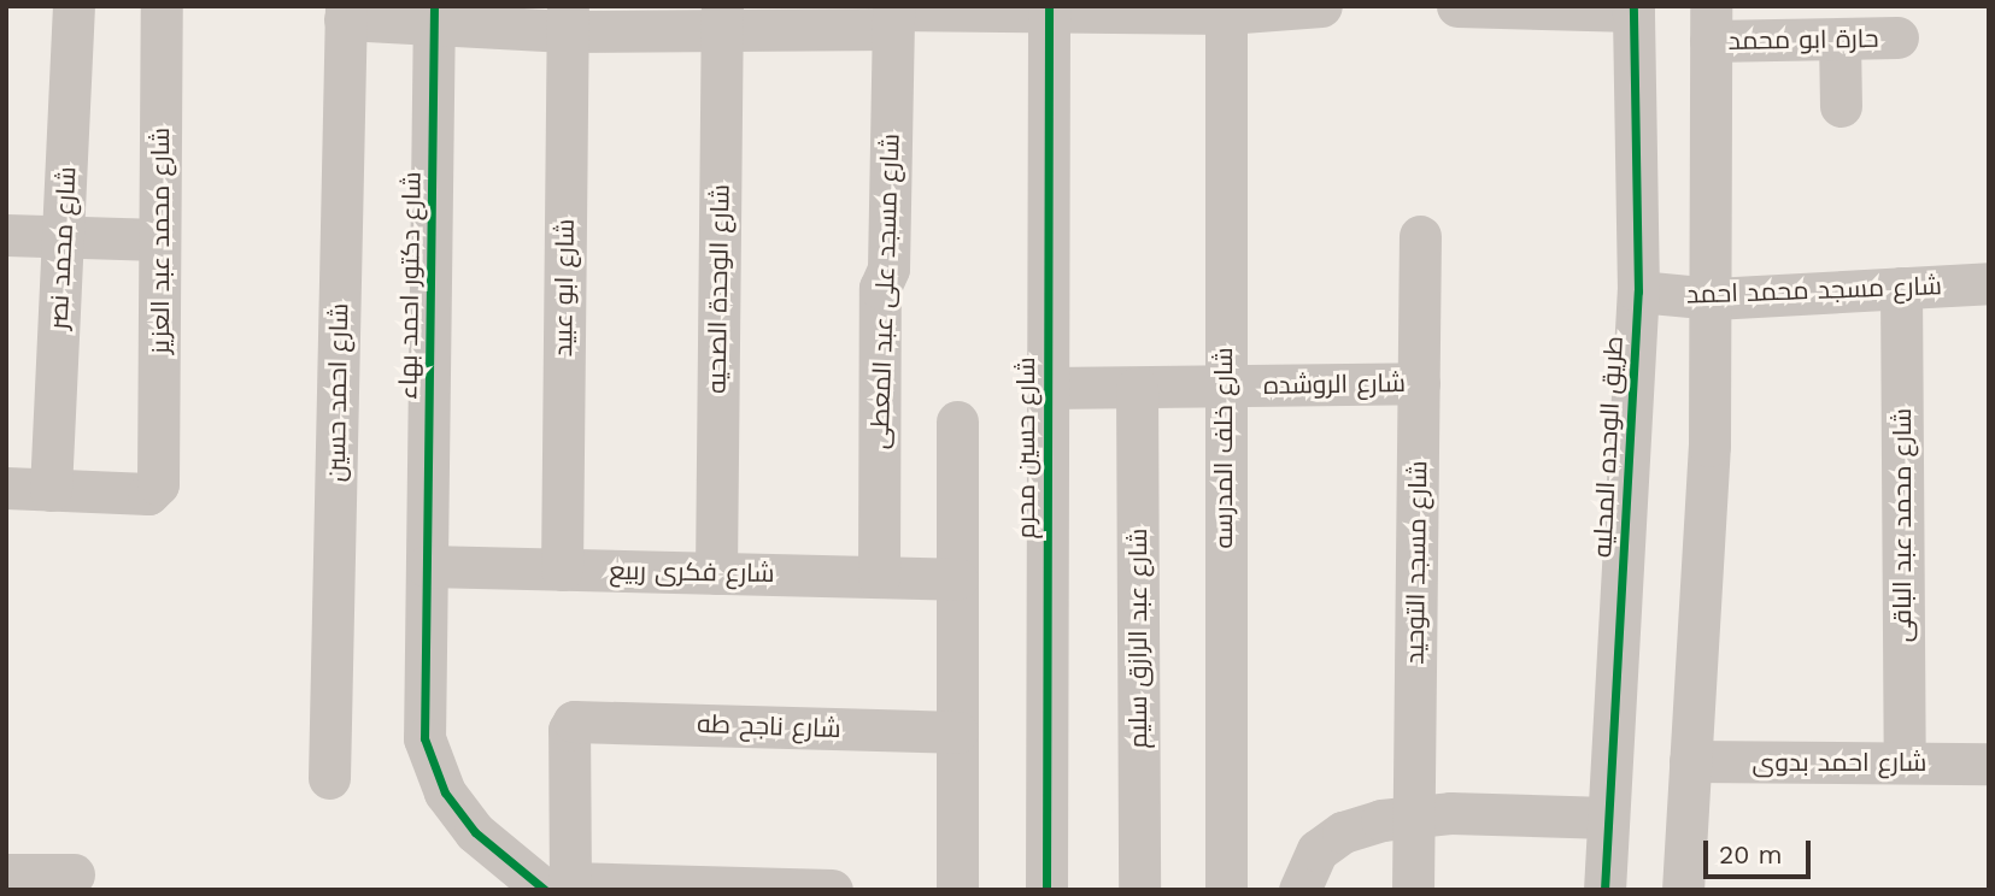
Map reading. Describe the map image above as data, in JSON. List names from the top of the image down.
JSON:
{
  "streets": {
    "street": [
      "حارة ابو محمد",
      "شارع محمد عبد العزيز",
      "شارع محمد نصر",
      "شارع دكتور احمد بهاء",
      "شارع ابو عبيد",
      "شارع الوحدة الصحيه",
      "شارع مسجد محمد احمد",
      "شارع مسجد على عبد المعطى",
      "شارع الروشده",
      "شارع احمد حسين",
      "طريق الوحده المحليه",
      "شارع حسين محرم",
      "شارع خلف المدرسه",
      "شارع محمد عبد الباقى",
      "شارع مسجد التوحيد",
      "شارع فكرى ربيع",
      "شارع عبد الرازق سليم",
      "شارع ناجح طه",
      "شارع احمد بدوى"
    ]
  },
  "crossings": [
    ["شارع محمد عبد العزيز", "شارع محمد نصر"],
    ["شارع دكتور احمد بهاء", "شارع فكرى ربيع"],
    ["شارع دكتور احمد بهاء", "شارع ناجح طه"],
    ["شارع ابو عبيد", "شارع فكرى ربيع"],
    ["شارع الوحدة الصحيه", "شارع فكرى ربيع"],
    ["شارع مسجد محمد احمد", "طريق الوحده المحليه"],
    ["شارع مسجد محمد احمد", "شارع محمد عبد الباقى"],
    ["شارع مسجد على عبد المعطى", "شارع فكرى ربيع"],
    ["شارع الروشده", "شارع حسين محرم"],
    ["شارع الروشده", "شارع خلف المدرسه"],
    ["شارع الروشده", "شارع مسجد التوحيد"],
    ["شارع الروشده", "شارع عبد الرازق سليم"],
    ["شارع محمد عبد الباقى", "شارع احمد بدوى"]
  ],
  "scale_bar": "20 m"
}
